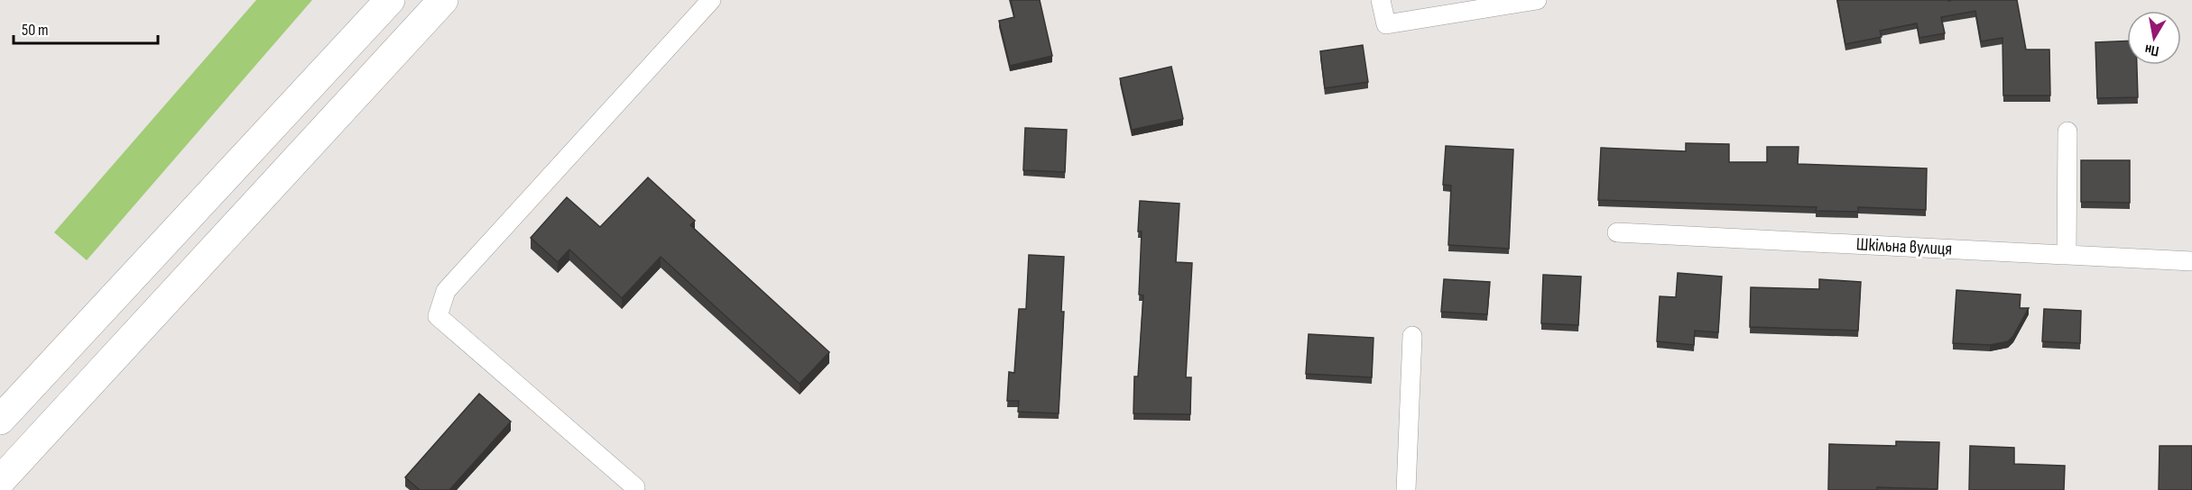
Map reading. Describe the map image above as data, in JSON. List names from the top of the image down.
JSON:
{
  "streets": {
    "street": ["Шкільна вулиця"]
  },
  "scale_bar": "50 m",
  "north": "bottom"
}
